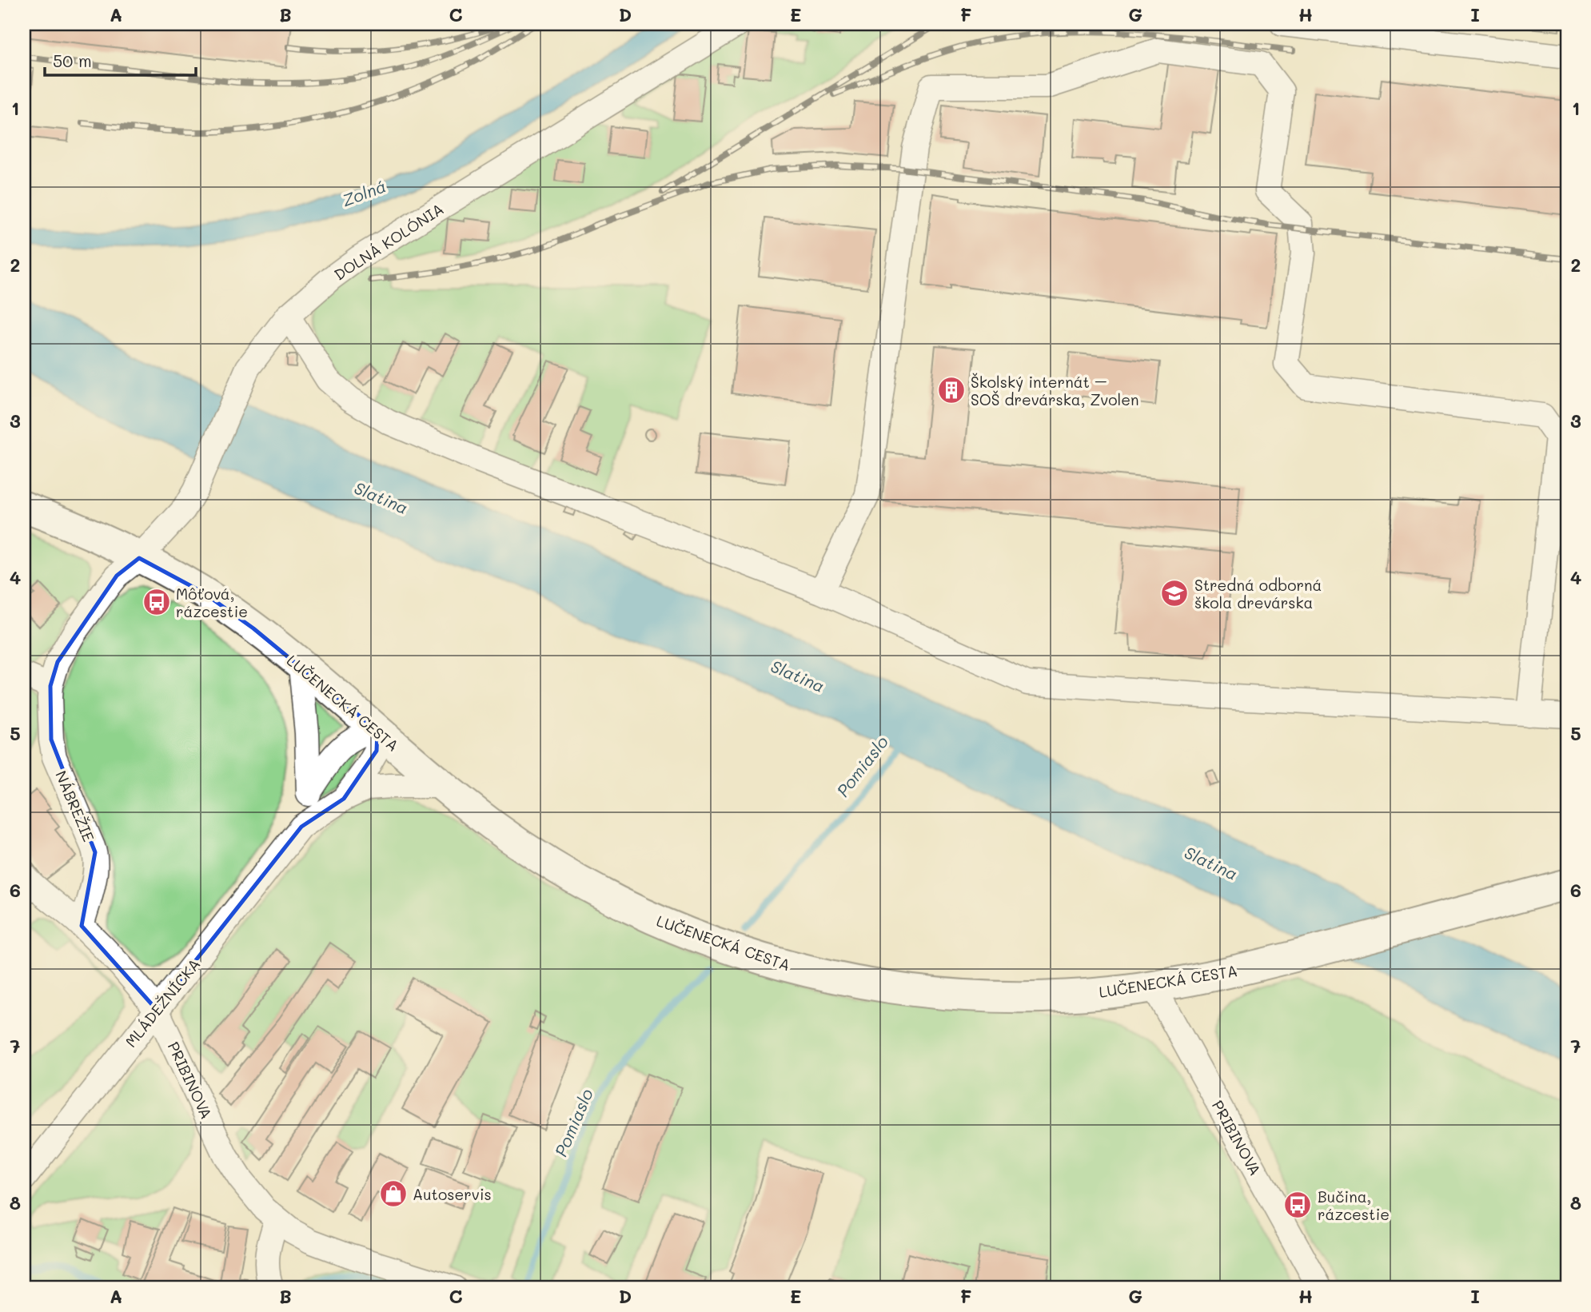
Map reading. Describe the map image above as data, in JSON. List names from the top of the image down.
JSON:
{
  "streets": {
    "main road": ["LUČENECKÁ CESTA"],
    "street": [
      "DOLNÁ KOLÓNIA",
      "NÁBREŽIE",
      "MLÁDEŽNÍCKA",
      "PRIBINOVA"
    ]
  },
  "crossings": [
    ["DOLNÁ KOLÓNIA", "LUČENECKÁ CESTA"],
    ["DOLNÁ KOLÓNIA", "NÁBREŽIE"],
    ["LUČENECKÁ CESTA", "NÁBREŽIE"],
    ["LUČENECKÁ CESTA", "PRIBINOVA"],
    ["NÁBREŽIE", "PRIBINOVA"],
    ["MLÁDEŽNÍCKA", "PRIBINOVA"]
  ],
  "water": ["Zolná", "Slatina", "Pomiaslo"],
  "places": {
    "building": ["Školský internát – SOŠ drevárska, Zvolen"],
    "school or university": ["Stredná odborná škola drevárska"],
    "bus stop": ["Môťová, rázcestie", "Bučina, rázcestie"],
    "shop": ["Autoservis"]
  },
  "scale_bar": "50 m",
  "grid": {
    "columns": [
      "A",
      "B",
      "C",
      "D",
      "E",
      "F",
      "G",
      "H",
      "I"
    ],
    "rows": [
      "1",
      "2",
      "3",
      "4",
      "5",
      "6",
      "7",
      "8"
    ]
  }
}
